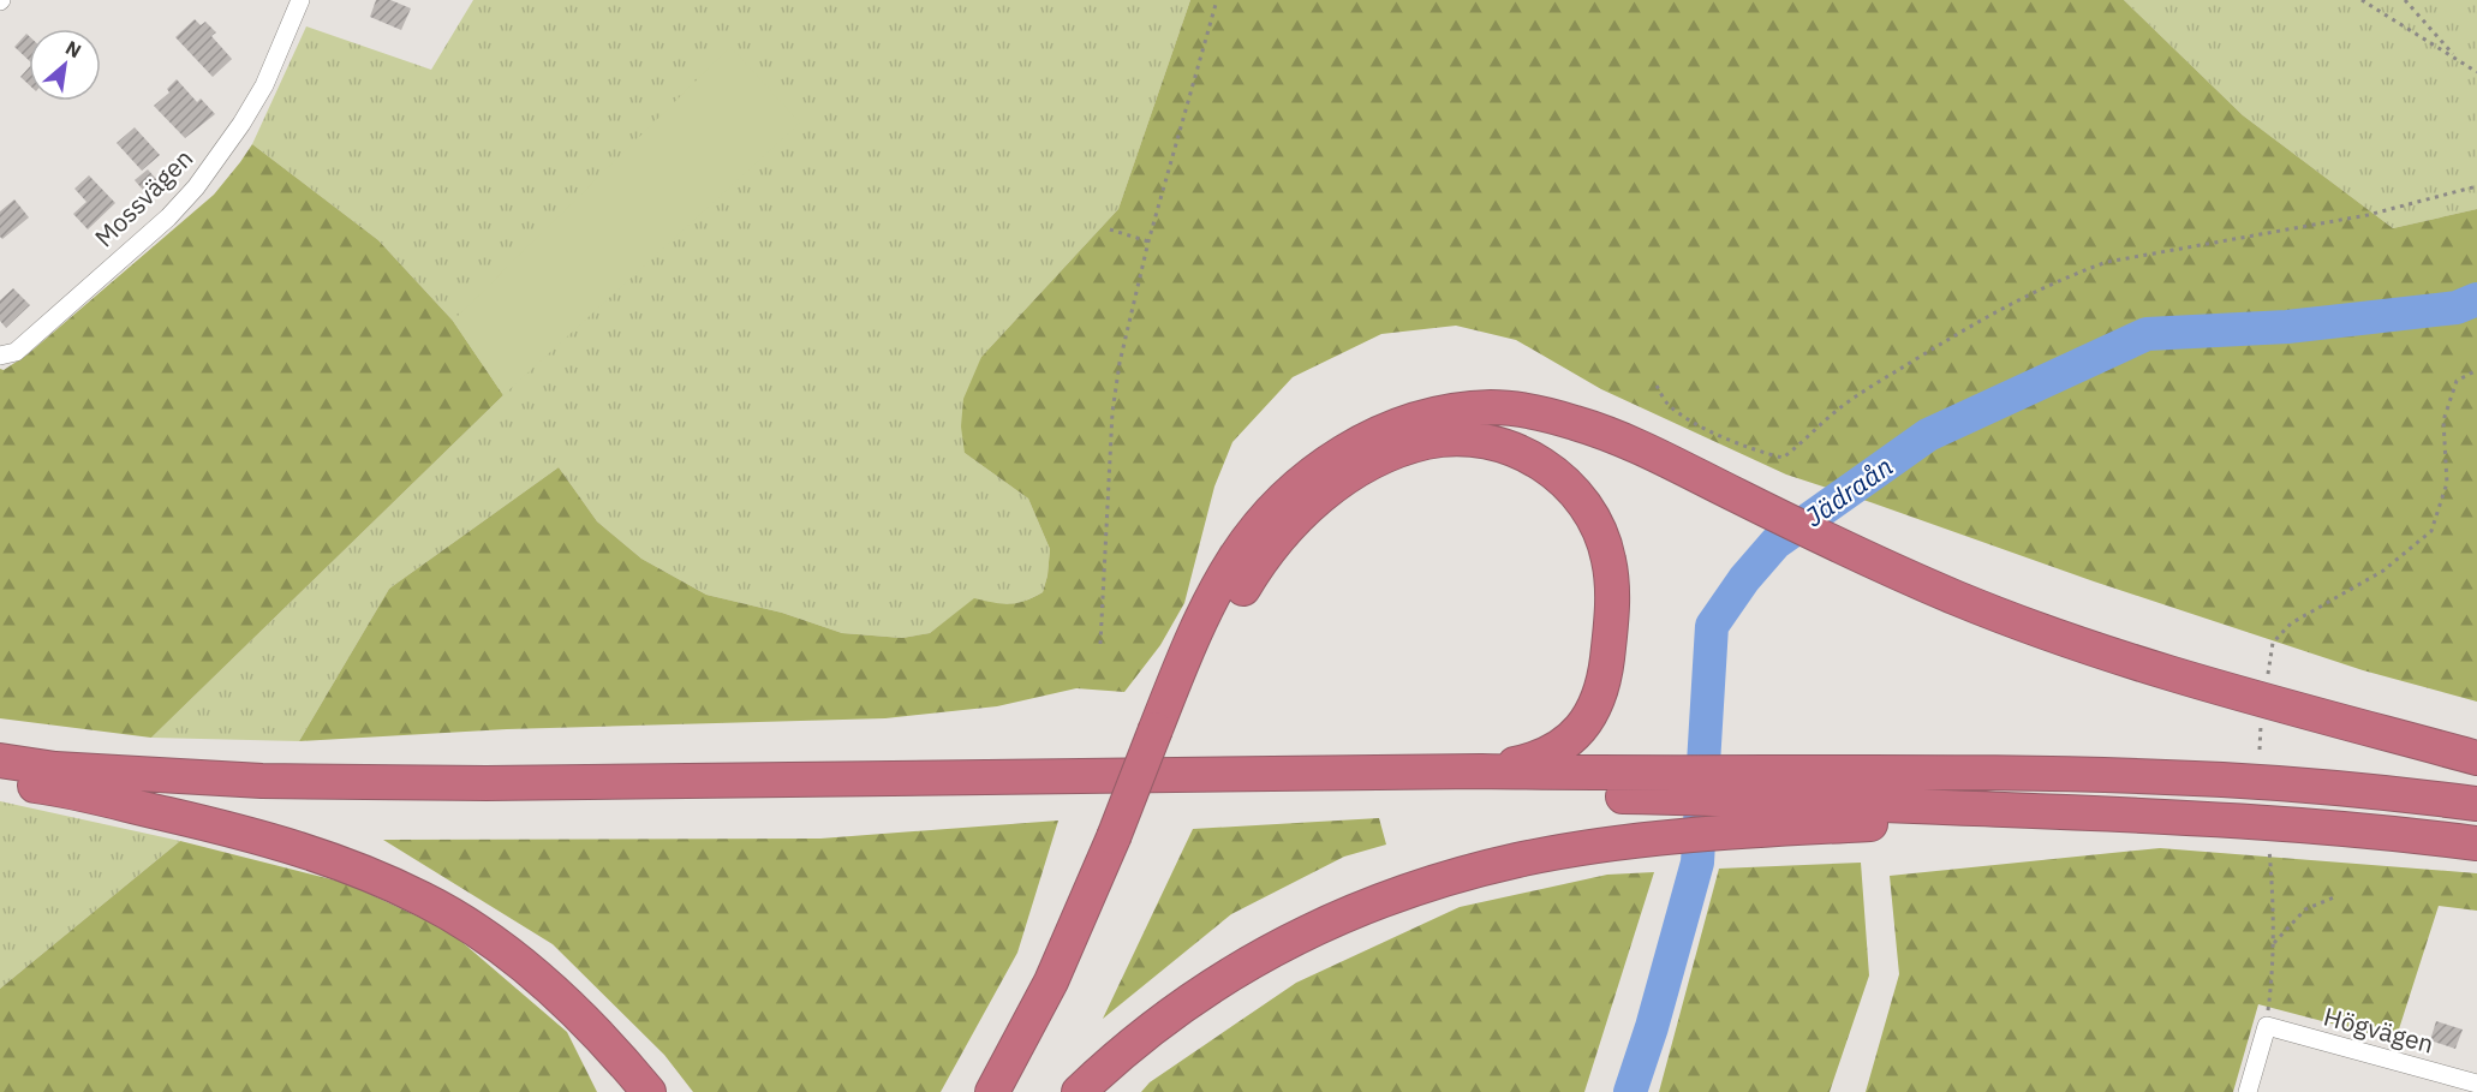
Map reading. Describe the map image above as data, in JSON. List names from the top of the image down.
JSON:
{
  "streets": {
    "street": ["Mossvägen", "Högvägen"]
  },
  "water": ["Jädraån"],
  "north": "top right"
}
